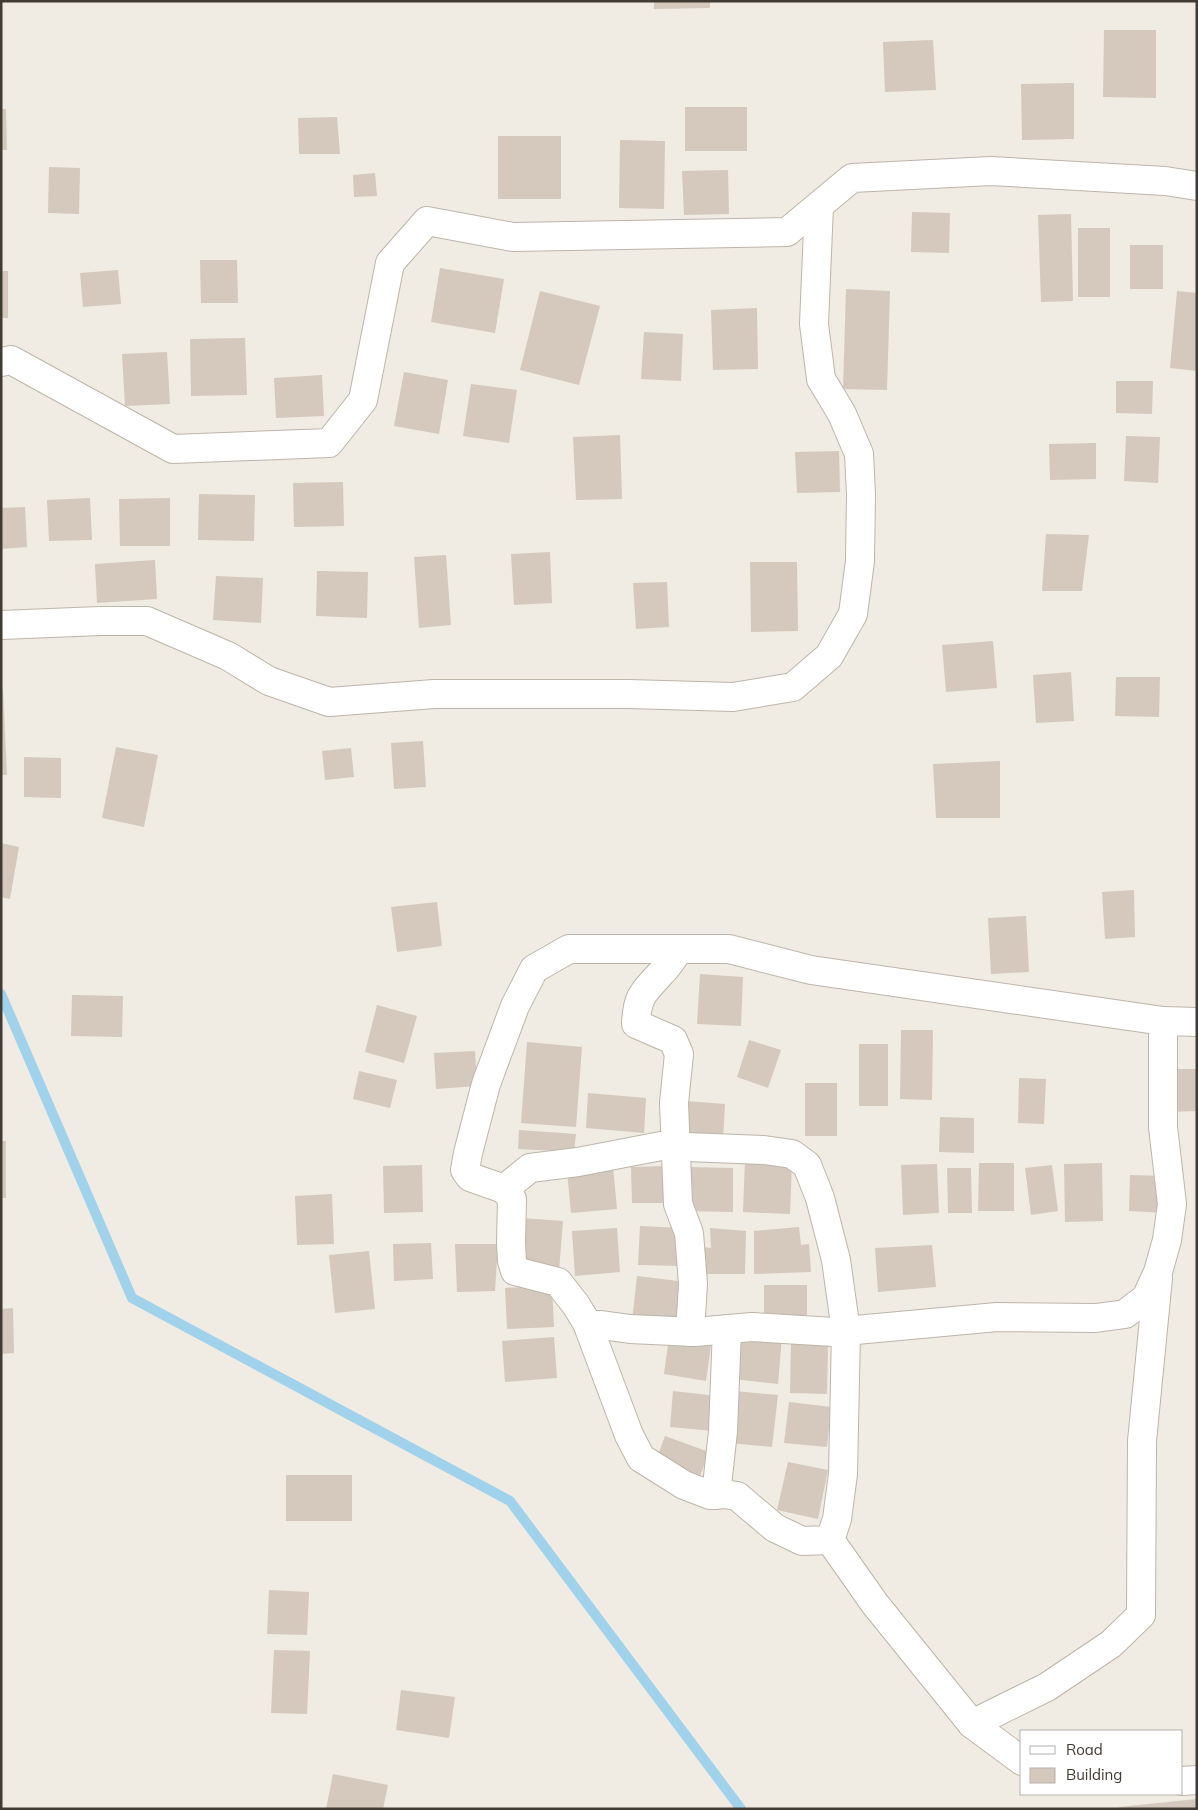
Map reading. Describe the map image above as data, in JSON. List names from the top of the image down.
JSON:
{
  "legend": ["Road", "Building"]
}
